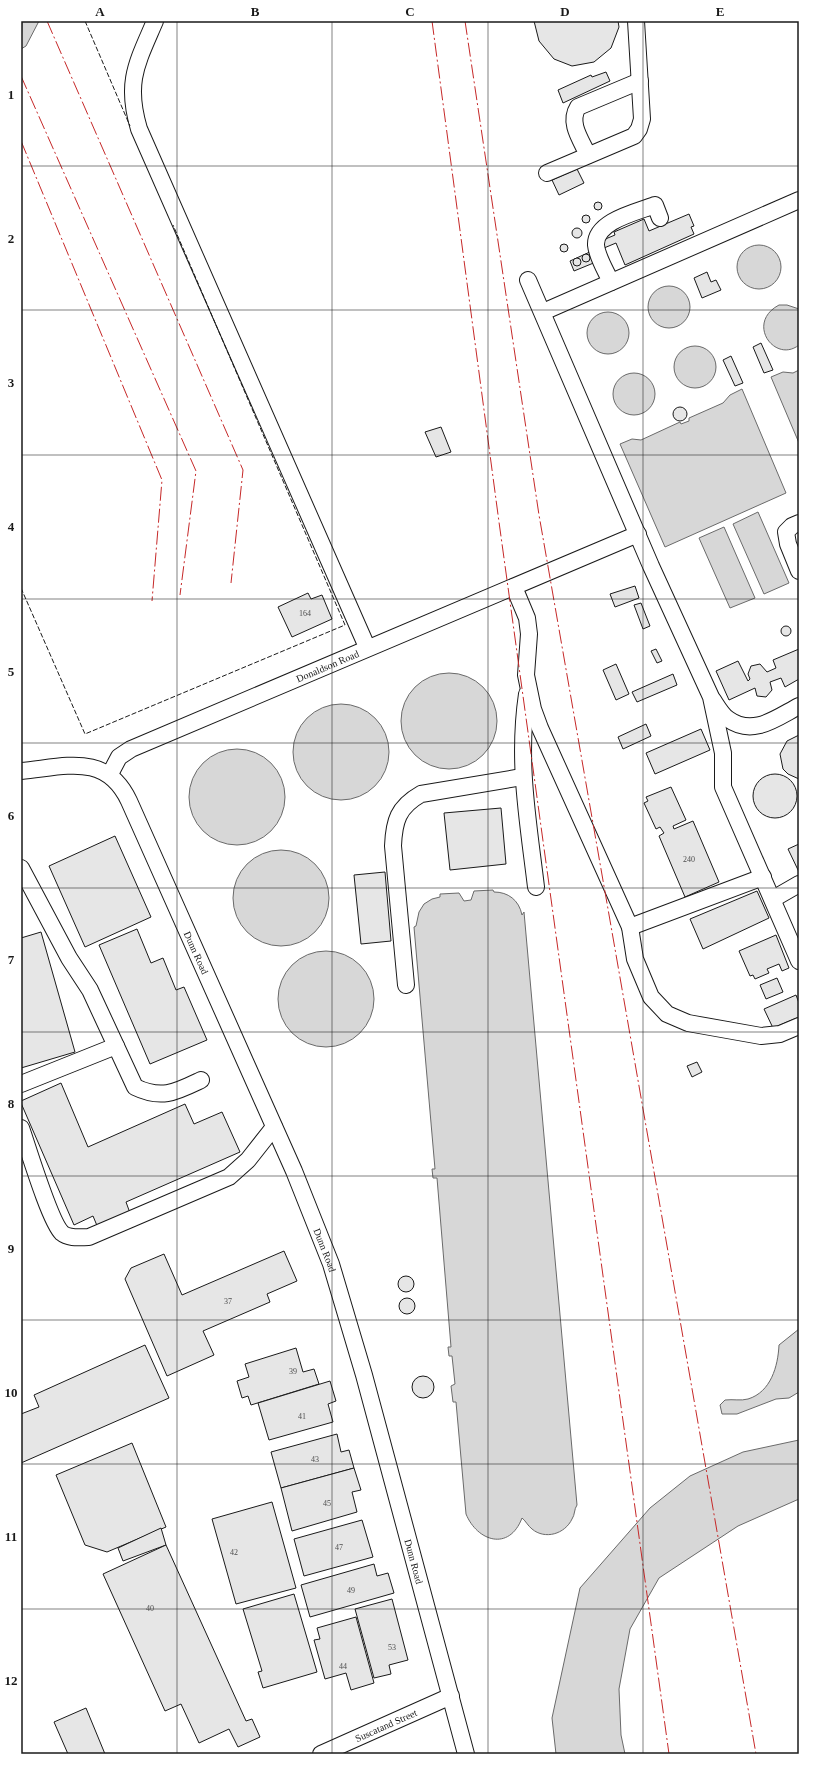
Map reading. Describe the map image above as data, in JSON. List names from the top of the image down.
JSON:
{
  "streets": {
    "street": ["Donaldson Road", "Dunn Road", "Suscatand Street"]
  },
  "crossings": [
    ["Donaldson Road", "Dunn Road"],
    ["Dunn Road", "Suscatand Street"]
  ],
  "house_numbers": [
    "164",
    "240",
    "37",
    "39",
    "41",
    "43",
    "45",
    "47",
    "42",
    "49",
    "40",
    "53",
    "44"
  ],
  "grid": {
    "columns": [
      "A",
      "B",
      "C",
      "D",
      "E"
    ],
    "rows": [
      "1",
      "2",
      "3",
      "4",
      "5",
      "6",
      "7",
      "8",
      "9",
      "10",
      "11",
      "12"
    ]
  }
}
